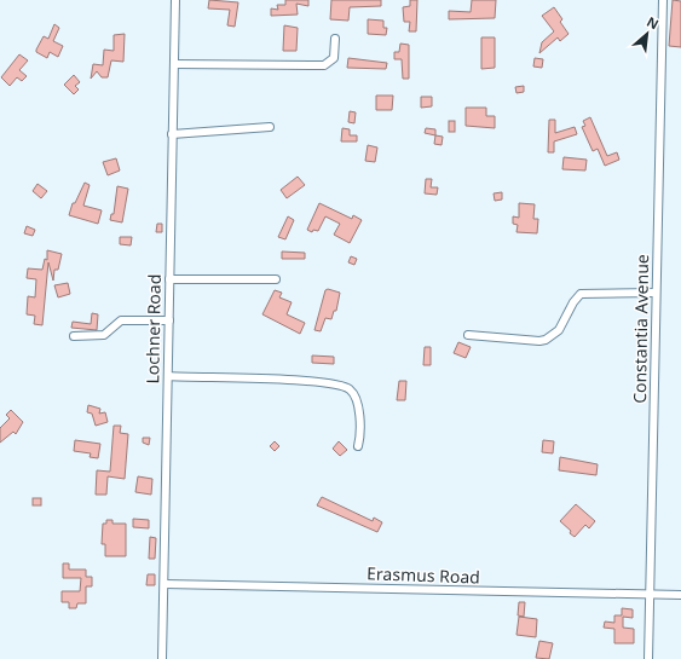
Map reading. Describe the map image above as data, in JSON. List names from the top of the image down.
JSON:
{
  "streets": {
    "street": ["Lochner Road", "Constantia Avenue", "Erasmus Road"]
  },
  "crossings": [
    ["Lochner Road", "Erasmus Road"],
    ["Constantia Avenue", "Erasmus Road"]
  ],
  "north": "top right"
}
